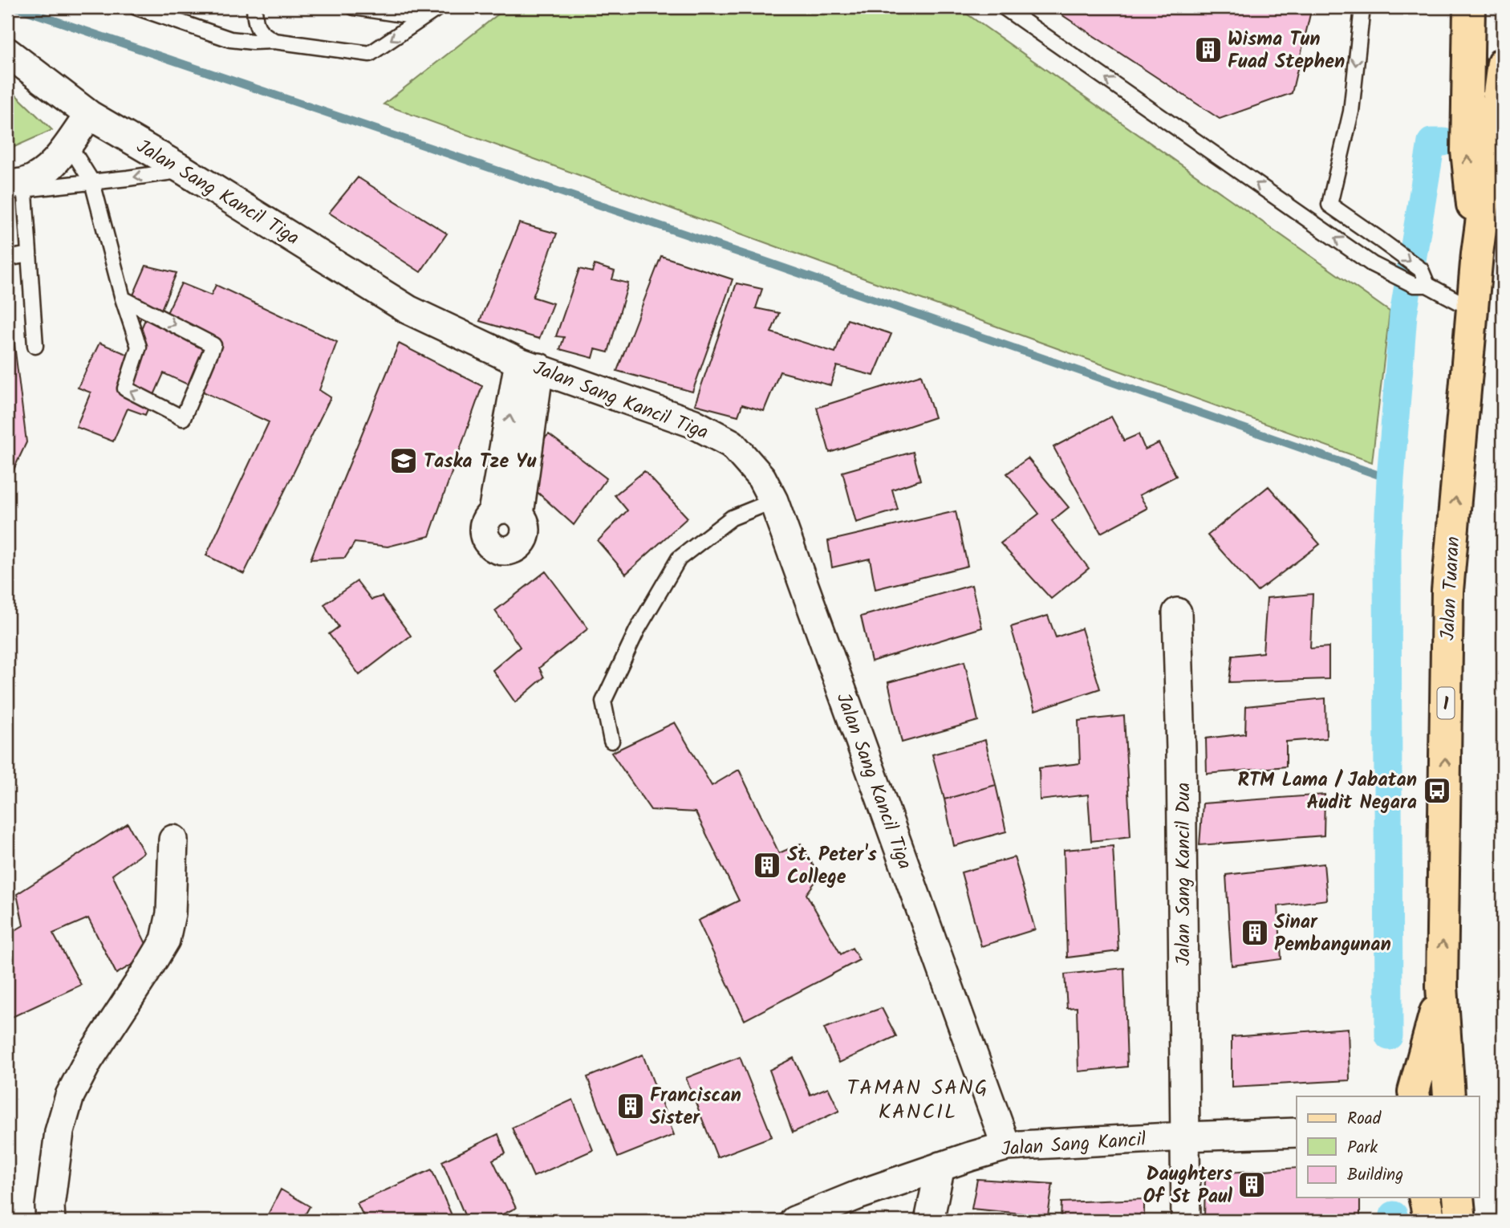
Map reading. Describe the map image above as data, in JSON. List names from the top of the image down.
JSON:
{
  "streets": {
    "main road": ["Jalan Tuaran", "1"],
    "street": ["Jalan Sang Kancil Tiga", "Jalan Sang Kancil Dua", "Jalan Sang Kancil"]
  },
  "crossings": [
    ["Jalan Sang Kancil Tiga", "Jalan Sang Kancil"],
    ["Jalan Sang Kancil Dua", "Jalan Sang Kancil"]
  ],
  "one_way": ["Jalan Tuaran"],
  "districts": ["TAMAN SANG KANCIL"],
  "places": {
    "building": [
      "Wisma Tun Fuad Stephen",
      "St. Peter's College",
      "Sinar Pembangunan",
      "Franciscan Sister",
      "Daughters Of St Paul"
    ],
    "school or university": ["Taska Tze Yu"],
    "bus stop": ["RTM Lama / Jabatan Audit Negara"]
  },
  "legend": ["Road", "Park", "Building"]
}
